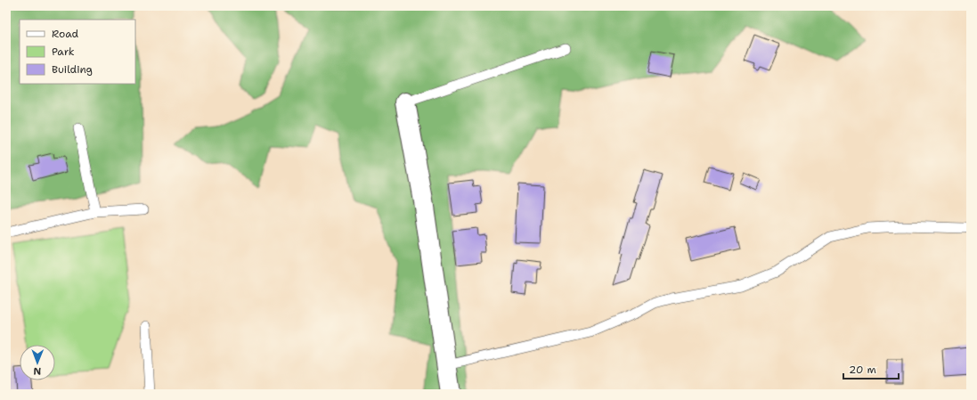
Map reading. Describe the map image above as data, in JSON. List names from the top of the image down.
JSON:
{
  "legend": ["Road", "Park", "Building"],
  "scale_bar": "20 m",
  "north": "bottom"
}
